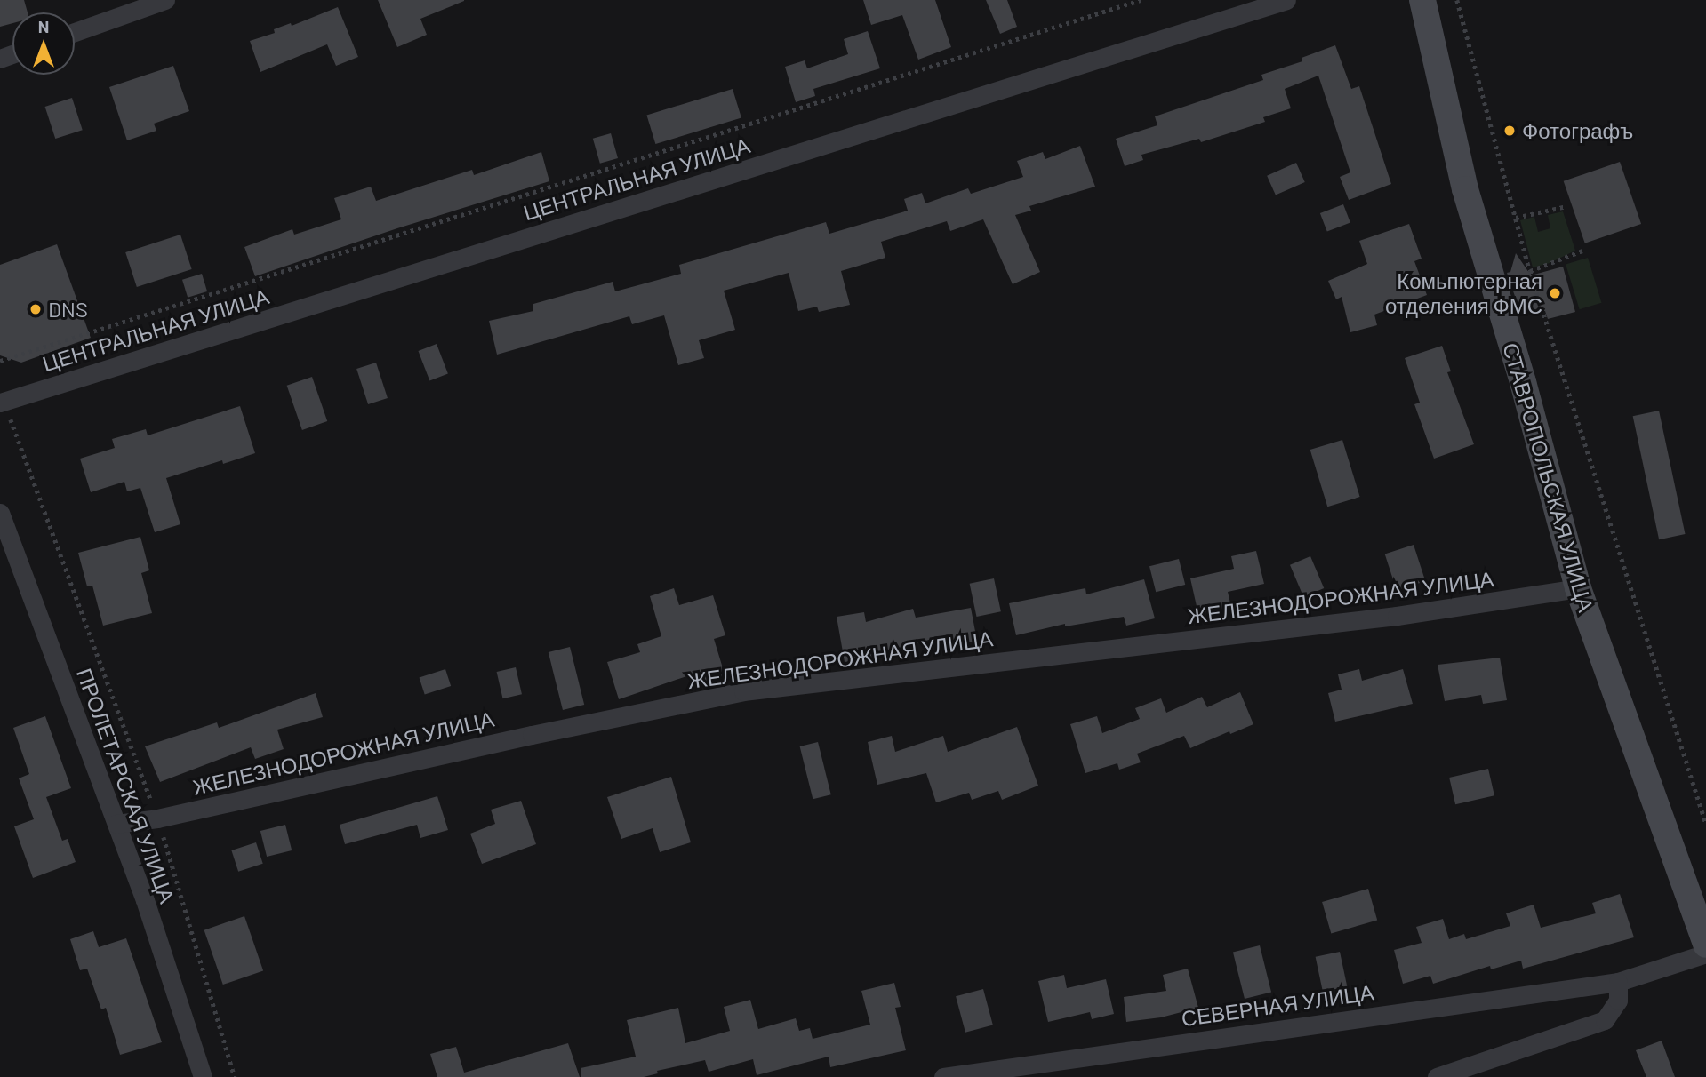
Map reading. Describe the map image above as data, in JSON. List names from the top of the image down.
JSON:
{
  "streets": {
    "street": [
      "ЦЕНТРАЛЬНАЯ УЛИЦА",
      "СТАВРОПОЛЬСКАЯ УЛИЦА",
      "ЖЕЛЕЗНОДОРОЖНАЯ УЛИЦА",
      "ПРОЛЕТАРСКАЯ УЛИЦА",
      "СЕВЕРНАЯ УЛИЦА"
    ]
  },
  "crossings": [
    ["СТАВРОПОЛЬСКАЯ УЛИЦА", "ЖЕЛЕЗНОДОРОЖНАЯ УЛИЦА"],
    ["ЖЕЛЕЗНОДОРОЖНАЯ УЛИЦА", "ПРОЛЕТАРСКАЯ УЛИЦА"]
  ],
  "places": ["Фотографъ", "Комьпютерная отделения ФМС", "DNS"],
  "north": "top"
}
